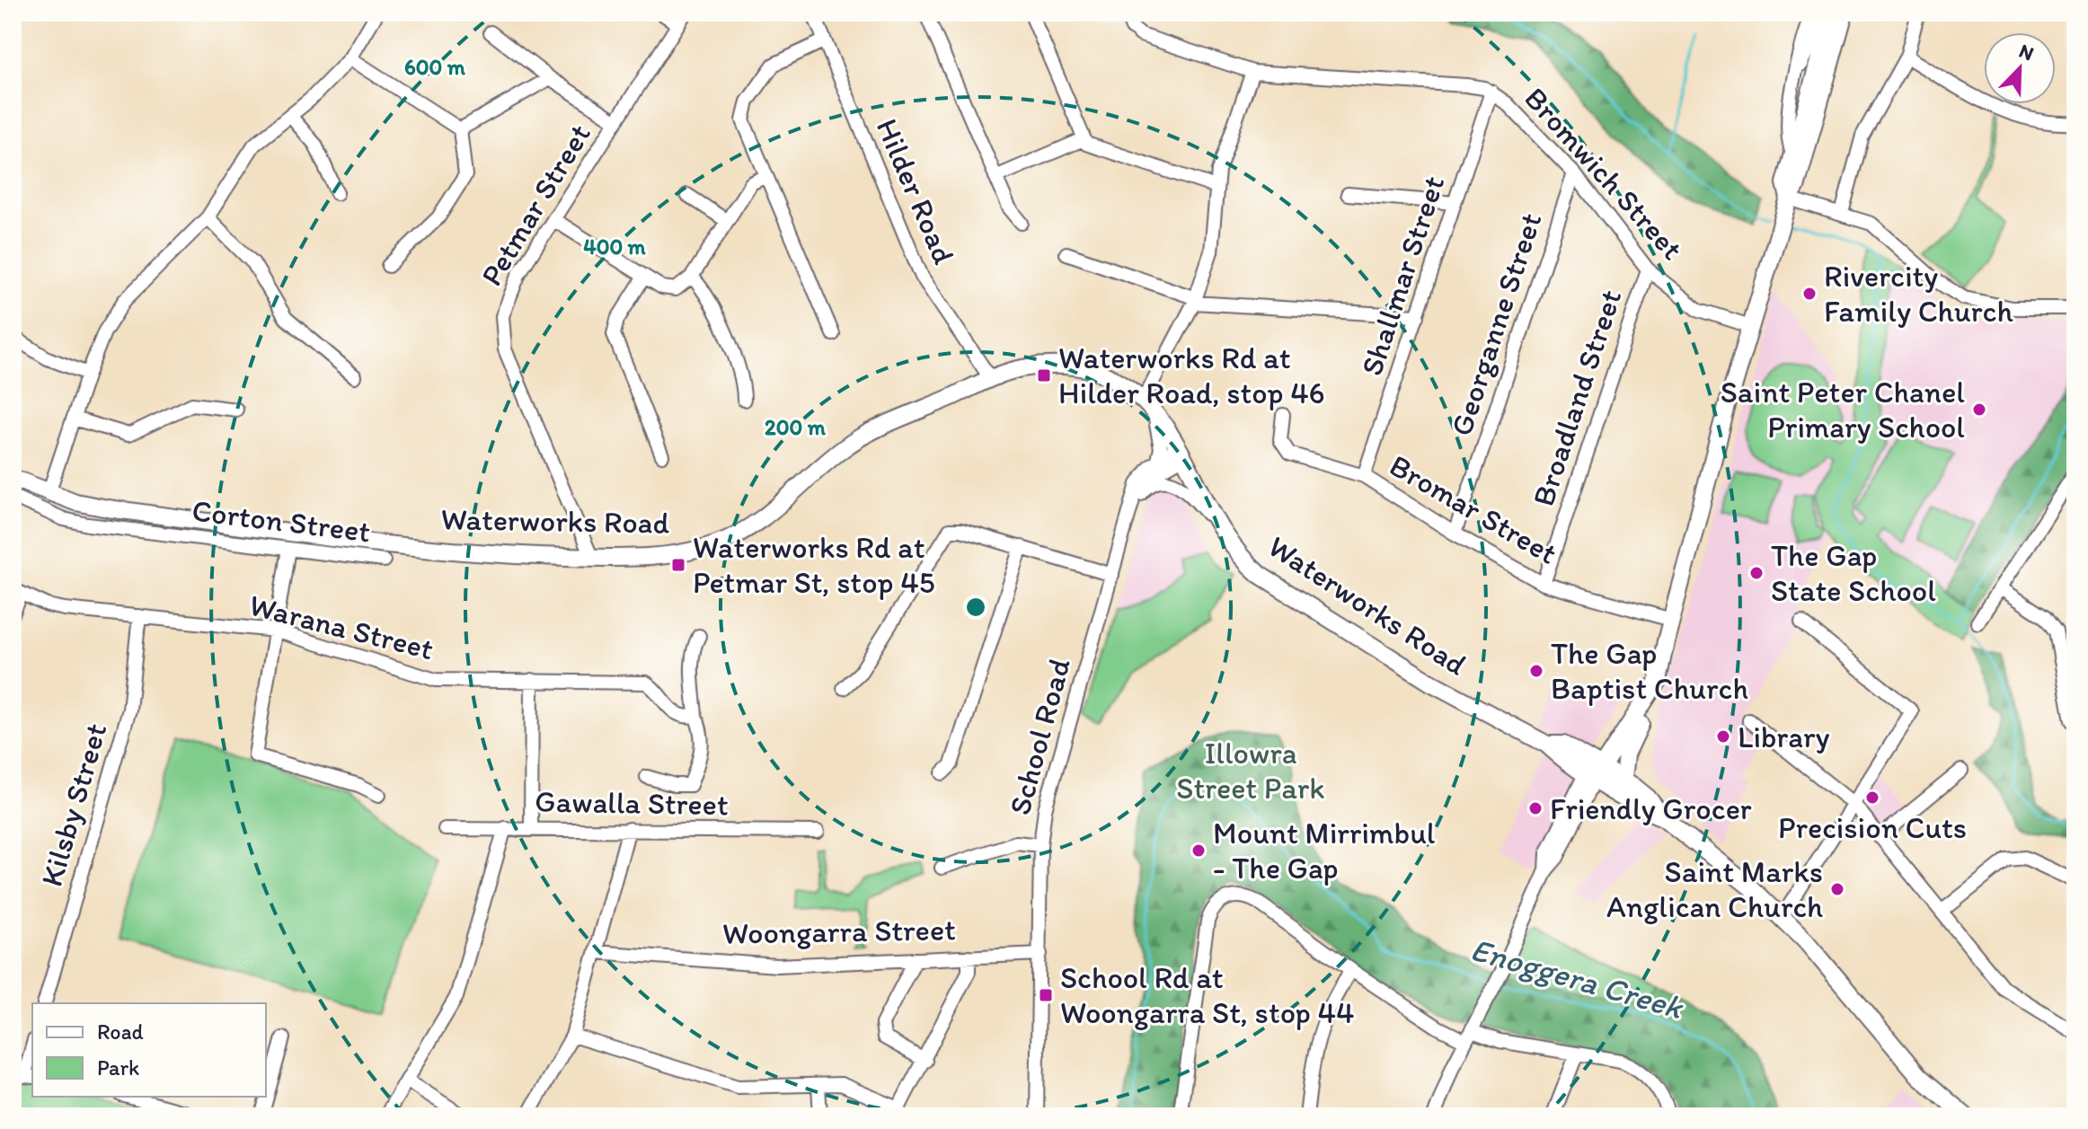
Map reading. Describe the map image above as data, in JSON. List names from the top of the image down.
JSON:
{
  "streets": {
    "main road": ["Waterworks Road"],
    "street": [
      "Bromwich Street",
      "Hilder Road",
      "Petmar Street",
      "Shallmar Street",
      "Georganne Street",
      "Broadland Street",
      "Bromar Street",
      "Corton Street",
      "Warana Street",
      "School Road",
      "Gawalla Street",
      "Kilsby Street",
      "Woongarra Street"
    ]
  },
  "crossings": [
    ["Bromwich Street", "Shallmar Street"],
    ["Bromwich Street", "Georganne Street"],
    ["Bromwich Street", "Broadland Street"],
    ["Hilder Road", "Waterworks Road"],
    ["Petmar Street", "Waterworks Road"],
    ["Shallmar Street", "Bromar Street"],
    ["Georganne Street", "Bromar Street"],
    ["Broadland Street", "Bromar Street"],
    ["Corton Street", "Waterworks Road"],
    ["Waterworks Road", "School Road"],
    ["Warana Street", "Kilsby Street"],
    ["School Road", "Woongarra Street"]
  ],
  "water": ["Enoggera Creek"],
  "parks": ["Illowra Street Park"],
  "places": {
    "other": [
      "Rivercity Family Church",
      "Saint Peter Chanel Primary School",
      "The Gap State School",
      "The Gap Baptist Church",
      "Library",
      "Precision Cuts",
      "Friendly Grocer",
      "Mount Mirrimbul - The Gap",
      "Saint Marks Anglican Church"
    ],
    "transit": ["Waterworks Rd at Hilder Road, stop 46", "Waterworks Rd at Petmar St, stop 45", "School Rd at Woongarra St, stop 44"]
  },
  "legend": ["Road", "Park"],
  "north": "top right",
  "rings": ["600 m", "400 m", "200 m"]
}
